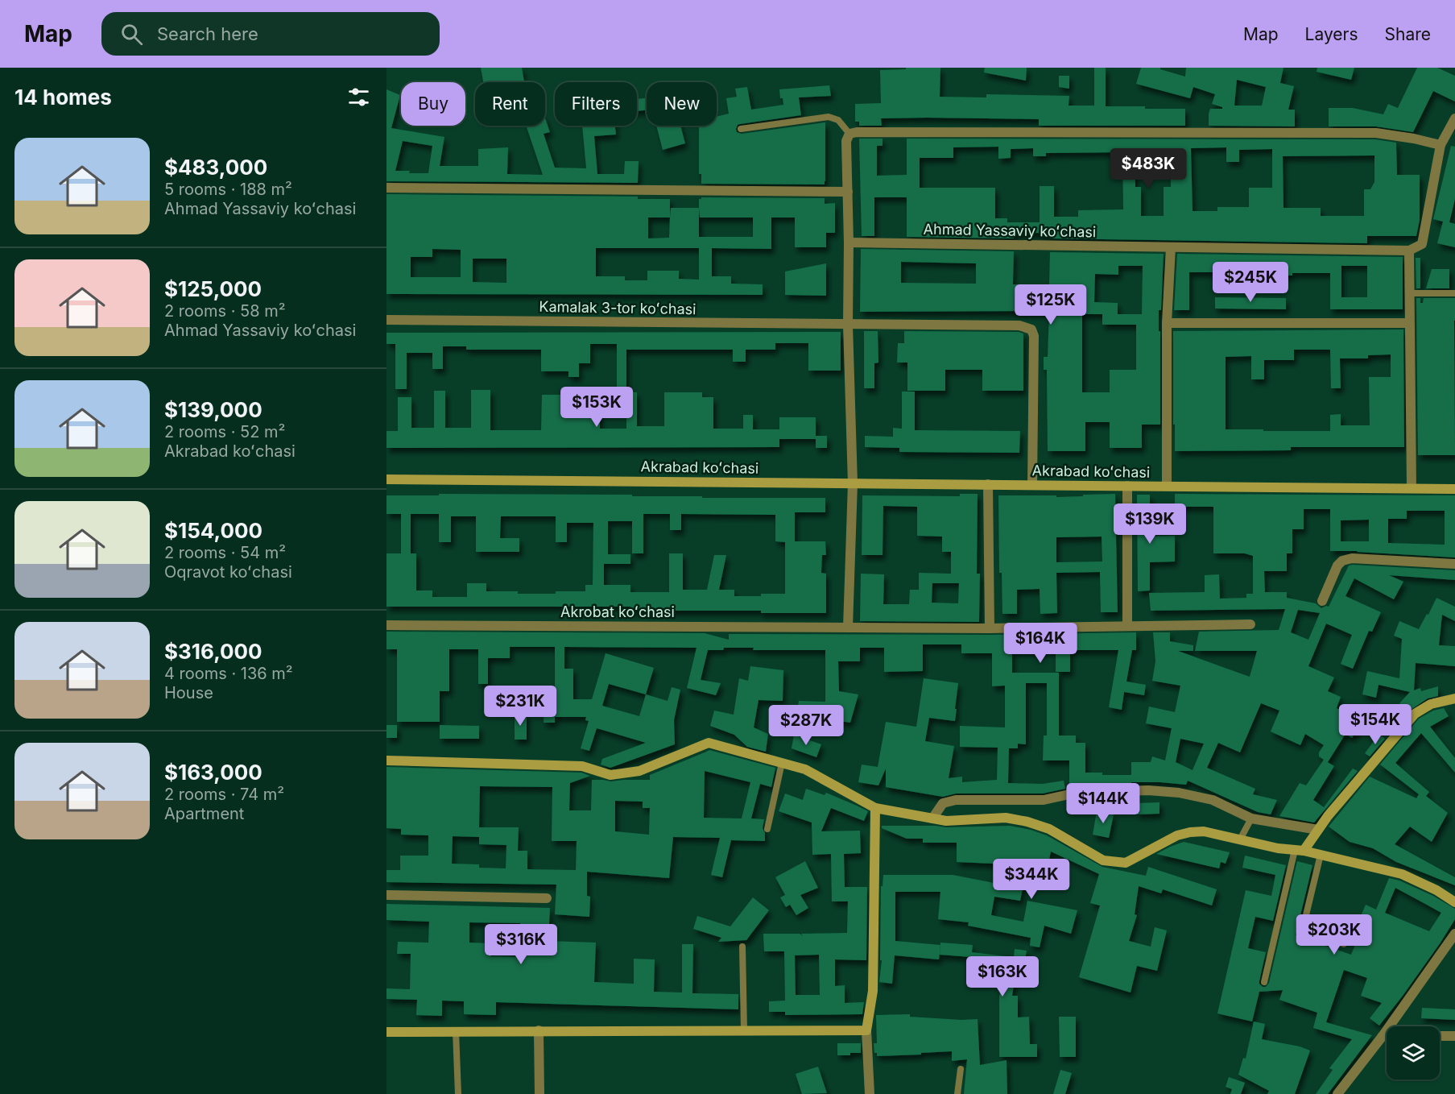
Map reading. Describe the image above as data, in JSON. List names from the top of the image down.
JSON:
{
  "streets": {
    "street": [
      "Ahmad Yassaviy koʻchasi",
      "Kamalak 3-tor koʻchasi",
      "Akrabad koʻchasi",
      "Akrobat koʻchasi"
    ]
  },
  "crossings": [
    ["Kamalak 3-tor koʻchasi", "Akrabad koʻchasi"]
  ],
  "page": {
    "header": "Map",
    "search": "Search here",
    "nav": ["Map", "Layers", "Share"],
    "heading": "14 homes",
    "chip": [
      "Buy",
      "Rent",
      "Filters",
      "New"
    ],
    "list": [
      {
        "name": "$483,000",
        "note": "5 rooms · 188 m² · Ahmad Yassaviy koʻchasi"
      },
      {
        "name": "$125,000",
        "note": "2 rooms · 58 m² · Ahmad Yassaviy koʻchasi"
      },
      {
        "name": "$139,000",
        "note": "2 rooms · 52 m² · Akrabad koʻchasi"
      },
      {
        "name": "$154,000",
        "note": "2 rooms · 54 m² · Oqravot koʻchasi"
      },
      {
        "name": "$316,000",
        "note": "4 rooms · 136 m² · House"
      },
      {
        "name": "$163,000",
        "note": "2 rooms · 74 m² · Apartment"
      }
    ],
    "price": [
      "$483K",
      "$245K",
      "$125K",
      "$153K",
      "$139K",
      "$164K",
      "$231K",
      "$154K",
      "$287K",
      "$144K",
      "$344K",
      "$203K",
      "$316K",
      "$163K"
    ]
  }
}
